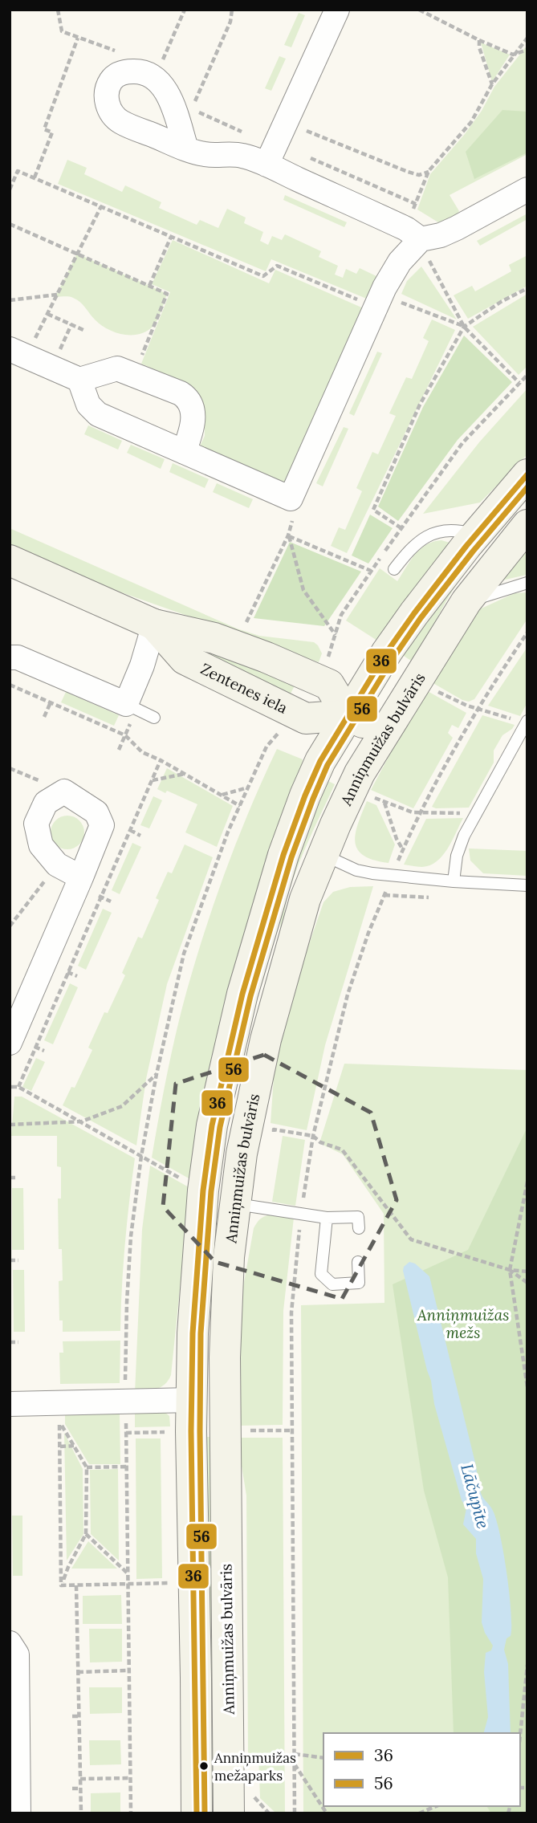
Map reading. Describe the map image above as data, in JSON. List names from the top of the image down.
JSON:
{
  "streets": {
    "street": ["Zentenes iela", "Anniņmuižas bulvāris"]
  },
  "crossings": [
    ["Zentenes iela", "Anniņmuižas bulvāris"]
  ],
  "water": ["Lāčupīte"],
  "parks": ["Anniņmuižas mežs"],
  "places": ["Anniņmuižas mežaparks"],
  "lines": ["transit line 36", "transit line 56"],
  "legend": ["36", "56"]
}
